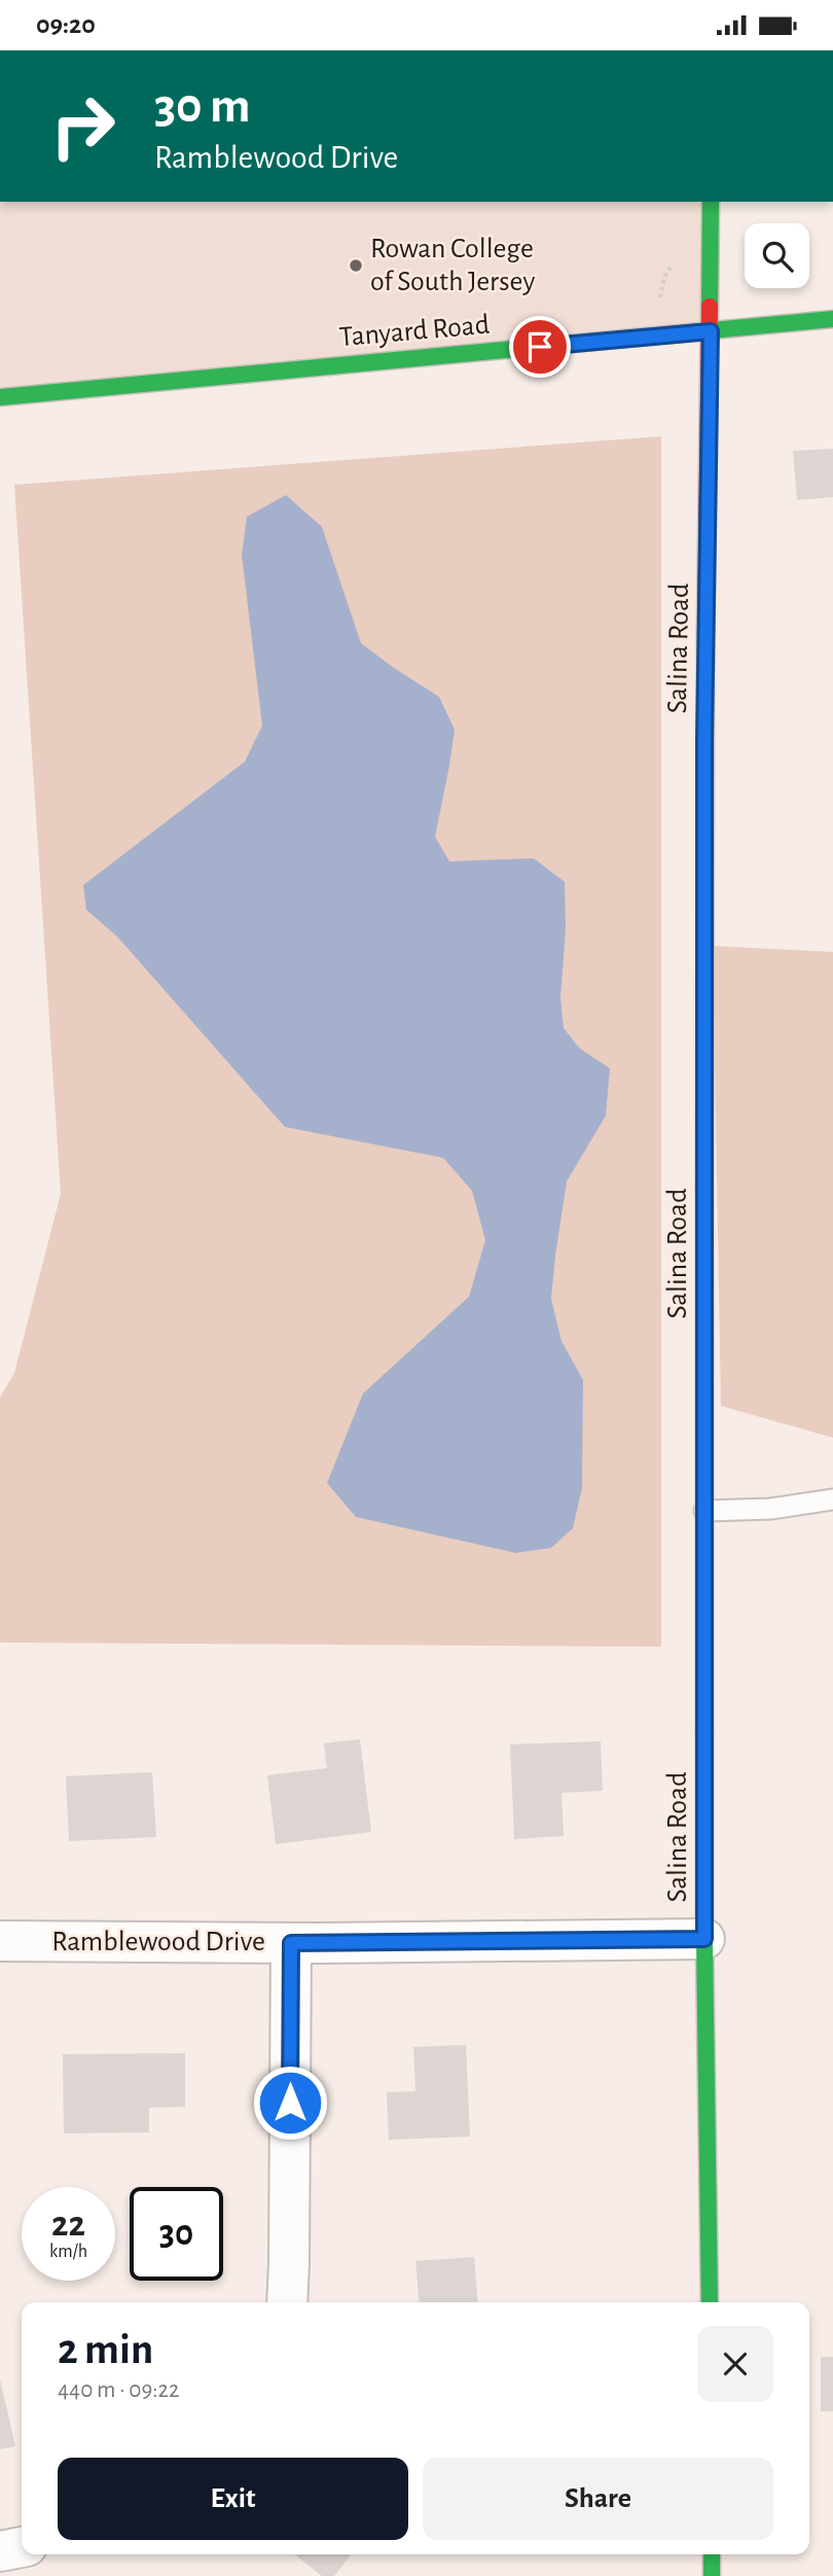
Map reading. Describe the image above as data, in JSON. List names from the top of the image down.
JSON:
{
  "streets": {
    "street": ["Tanyard Road", "Salina Road", "Ramblewood Drive"]
  },
  "crossings": [
    ["Tanyard Road", "Salina Road"],
    ["Salina Road", "Ramblewood Drive"]
  ],
  "places": ["Rowan College of South Jersey"],
  "page": {
    "status": "09:20",
    "turn": ["30 m", "Ramblewood Drive"],
    "speed": "22 km/h",
    "limit": "30",
    "heading": ["2 min", "440 m · 09:22"],
    "buttons": ["Exit", "Share"]
  }
}
